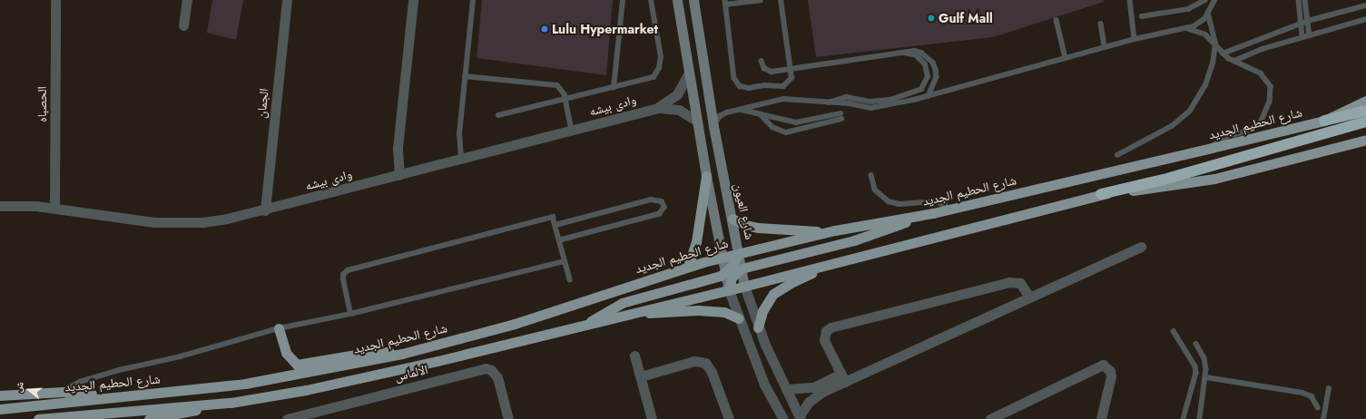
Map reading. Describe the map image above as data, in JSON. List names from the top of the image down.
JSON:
{
  "streets": {
    "main road": ["شارع الحطيم الجديد", "شارع العيون"],
    "street": [
      "الجمان",
      "الحصباه",
      "وادى بيشه",
      "الالماس"
    ]
  },
  "crossings": [
    ["الجمان", "وادى بيشه"],
    ["الحصباه", "وادى بيشه"],
    ["شارع الحطيم الجديد", "شارع العيون"]
  ],
  "places": ["Gulf Mall", "Lulu Hypermarket"],
  "north": "left"
}
